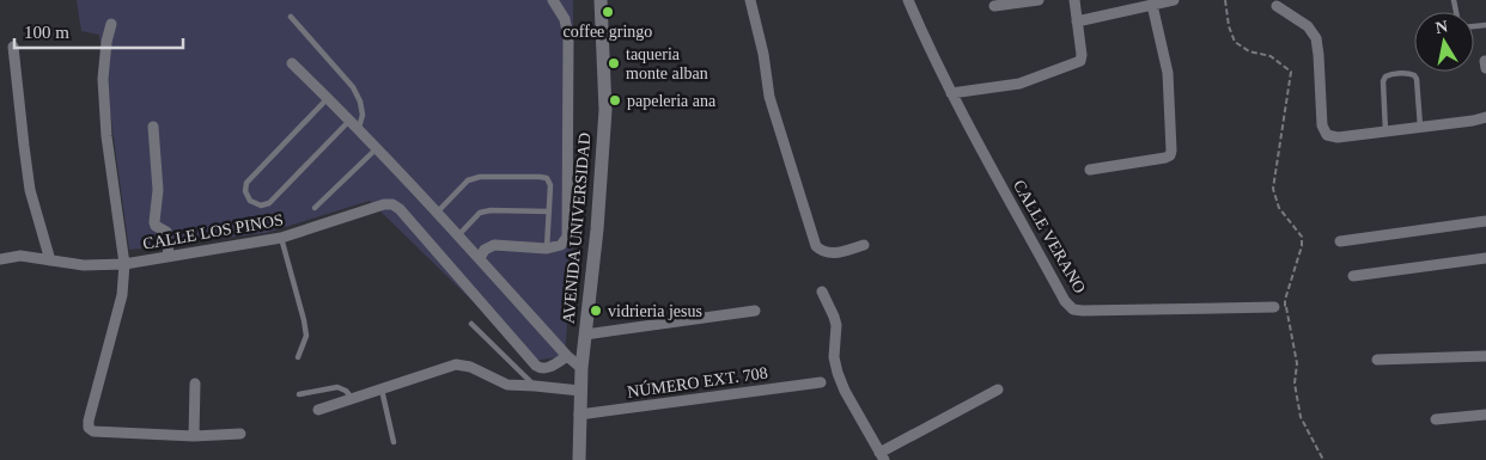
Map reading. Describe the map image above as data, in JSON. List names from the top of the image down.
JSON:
{
  "streets": {
    "street": [
      "AVENIDA UNIVERSIDAD",
      "CALLE LOS PINOS",
      "CALLE VERANO",
      "NÚMERO EXT. 708"
    ]
  },
  "crossings": [
    ["AVENIDA UNIVERSIDAD", "NÚMERO EXT. 708"]
  ],
  "places": [
    "coffee gringo",
    "taqueria monte alban",
    "papeleria ana",
    "vidrieria jesus"
  ],
  "scale_bar": "100 m",
  "north": "top"
}
